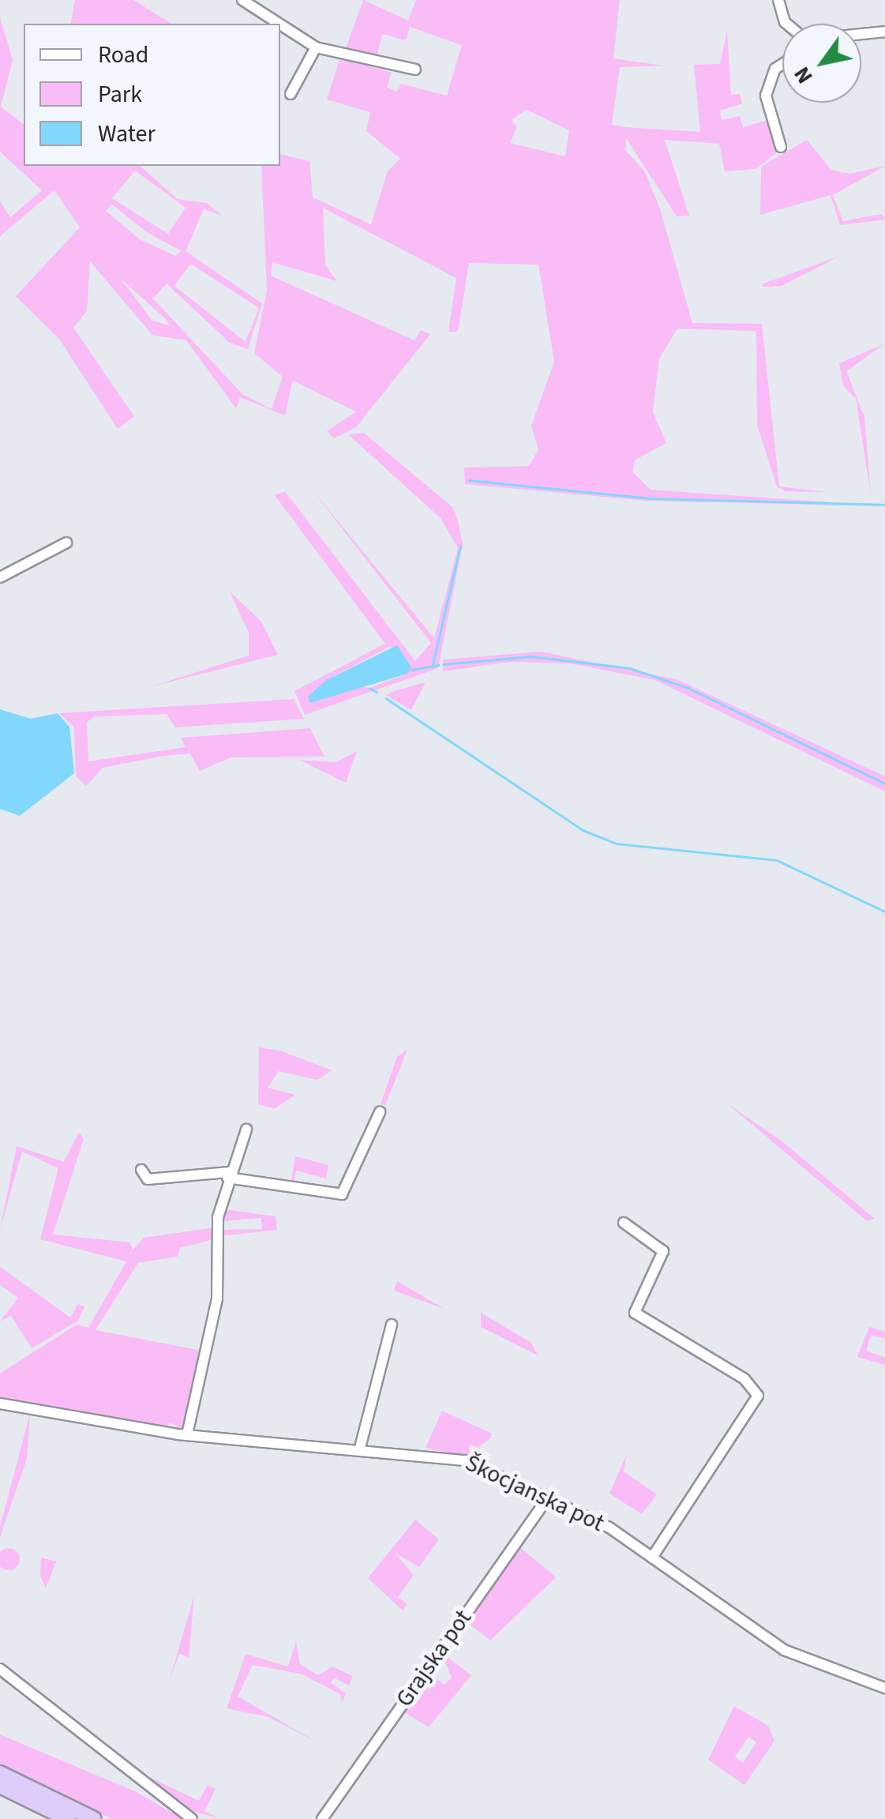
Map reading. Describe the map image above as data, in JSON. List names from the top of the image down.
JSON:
{
  "streets": {
    "street": ["Škocjanska pot", "Grajska pot"]
  },
  "crossings": [
    ["Škocjanska pot", "Grajska pot"]
  ],
  "legend": ["Road", "Park", "Water"],
  "north": "bottom left"
}
